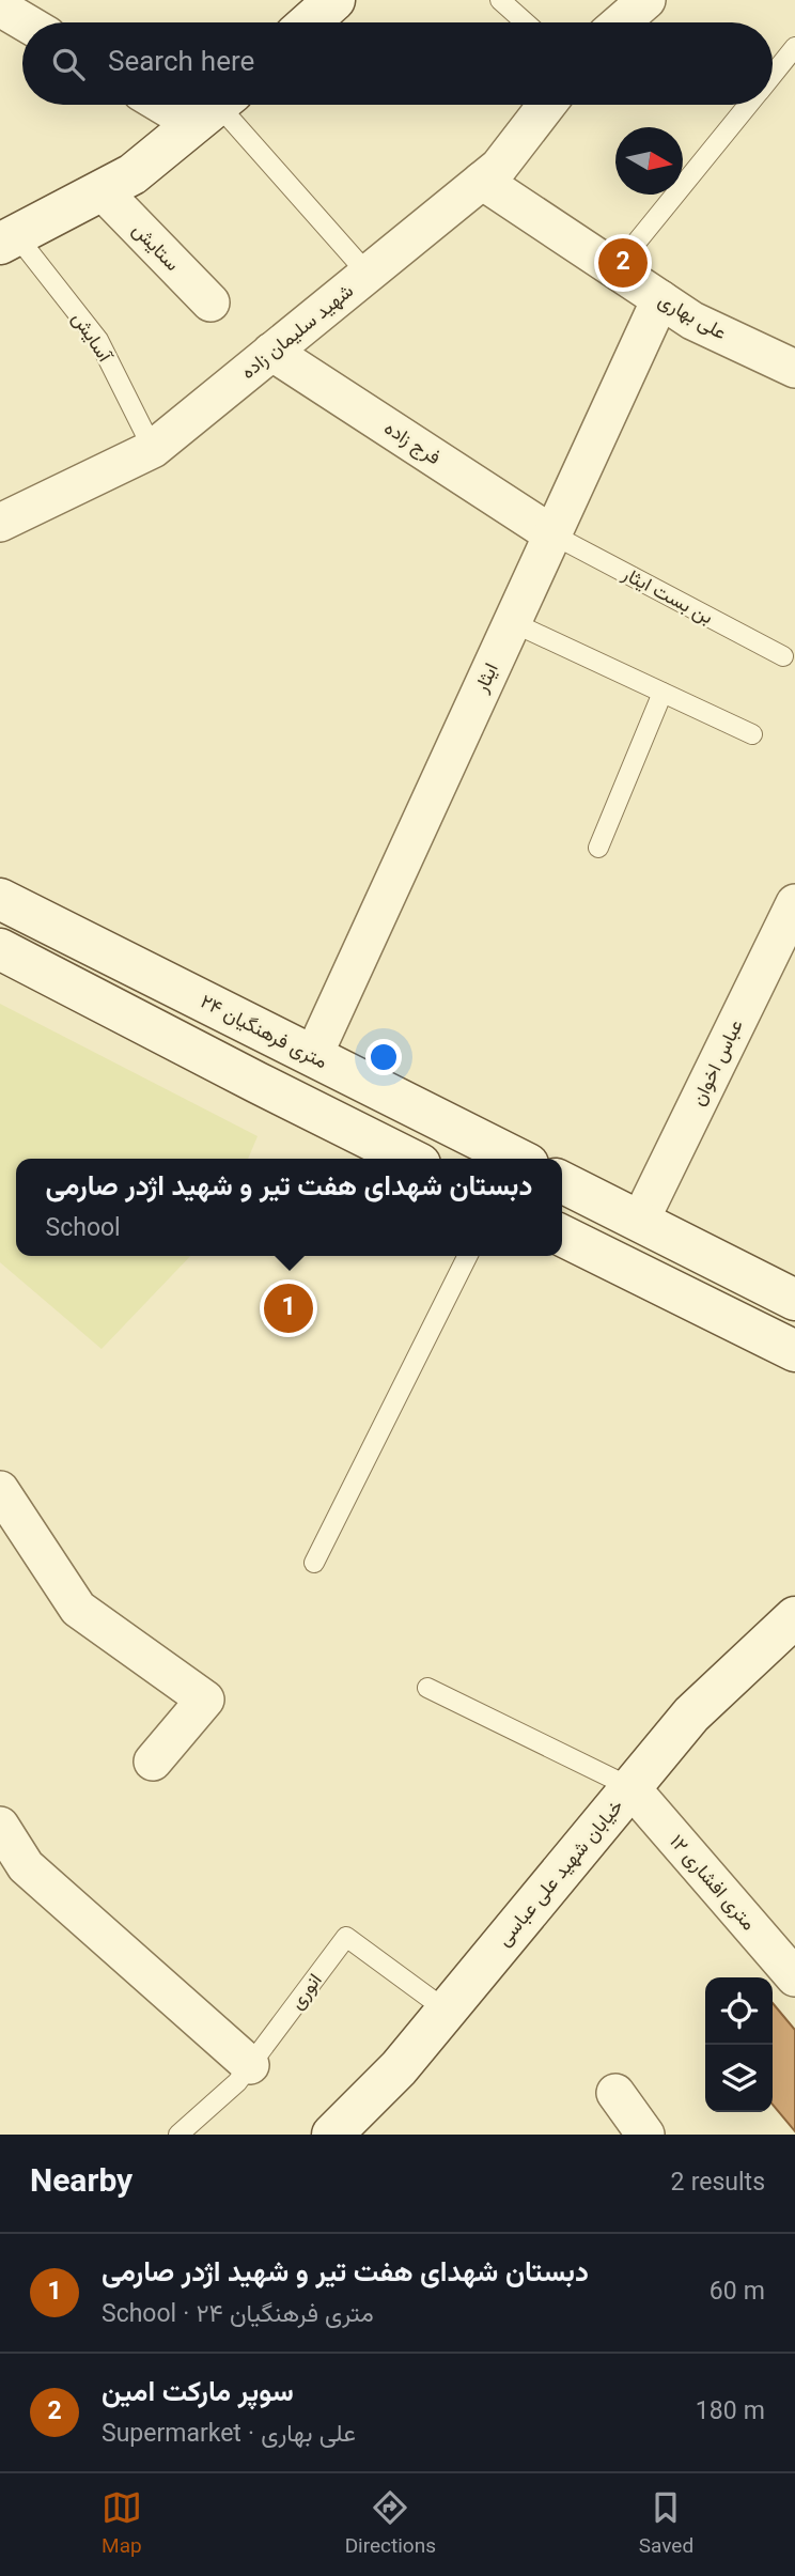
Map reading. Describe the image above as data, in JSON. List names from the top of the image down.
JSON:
{
  "streets": {
    "main road": ["۲۴ متری فرهنگیان", "خیابان شهید علی عباسی"],
    "street": [
      "ستایش",
      "علی بهاری",
      "شهید سلیمان زاده",
      "فرج زاده",
      "ایثار",
      "عباس اخوان",
      "۱۲ متری افشاری"
    ],
    "lane": ["آسایش", "بن بست ایثار", "انوری"]
  },
  "crossings": [
    ["علی بهاری", "شهید سلیمان زاده"],
    ["علی بهاری", "ایثار"],
    ["شهید سلیمان زاده", "آسایش"],
    ["شهید سلیمان زاده", "فرج زاده"],
    ["فرج زاده", "بن بست ایثار"],
    ["فرج زاده", "ایثار"],
    ["بن بست ایثار", "ایثار"],
    ["ایثار", "۲۴ متری فرهنگیان"],
    ["خیابان شهید علی عباسی", "۱۲ متری افشاری"],
    ["خیابان شهید علی عباسی", "انوری"]
  ],
  "north": "right",
  "page": {
    "search": "Search here",
    "pins": ["2", "1"],
    "popup": ["دبستان شهدای هفت تیر و شهید اژدر صارمی", "School"],
    "heading": ["Nearby", "2 results"],
    "list": [
      {
        "mark": "1",
        "name": "دبستان شهدای هفت تیر و شهید اژدر صارمی",
        "note": "School · ۲۴ متری فرهنگیان",
        "value": "60 m"
      },
      {
        "mark": "2",
        "name": "سوپر مارکت امین",
        "note": "Supermarket · علی بهاری",
        "value": "180 m"
      }
    ],
    "nav": ["Map", "Directions", "Saved"]
  }
}
